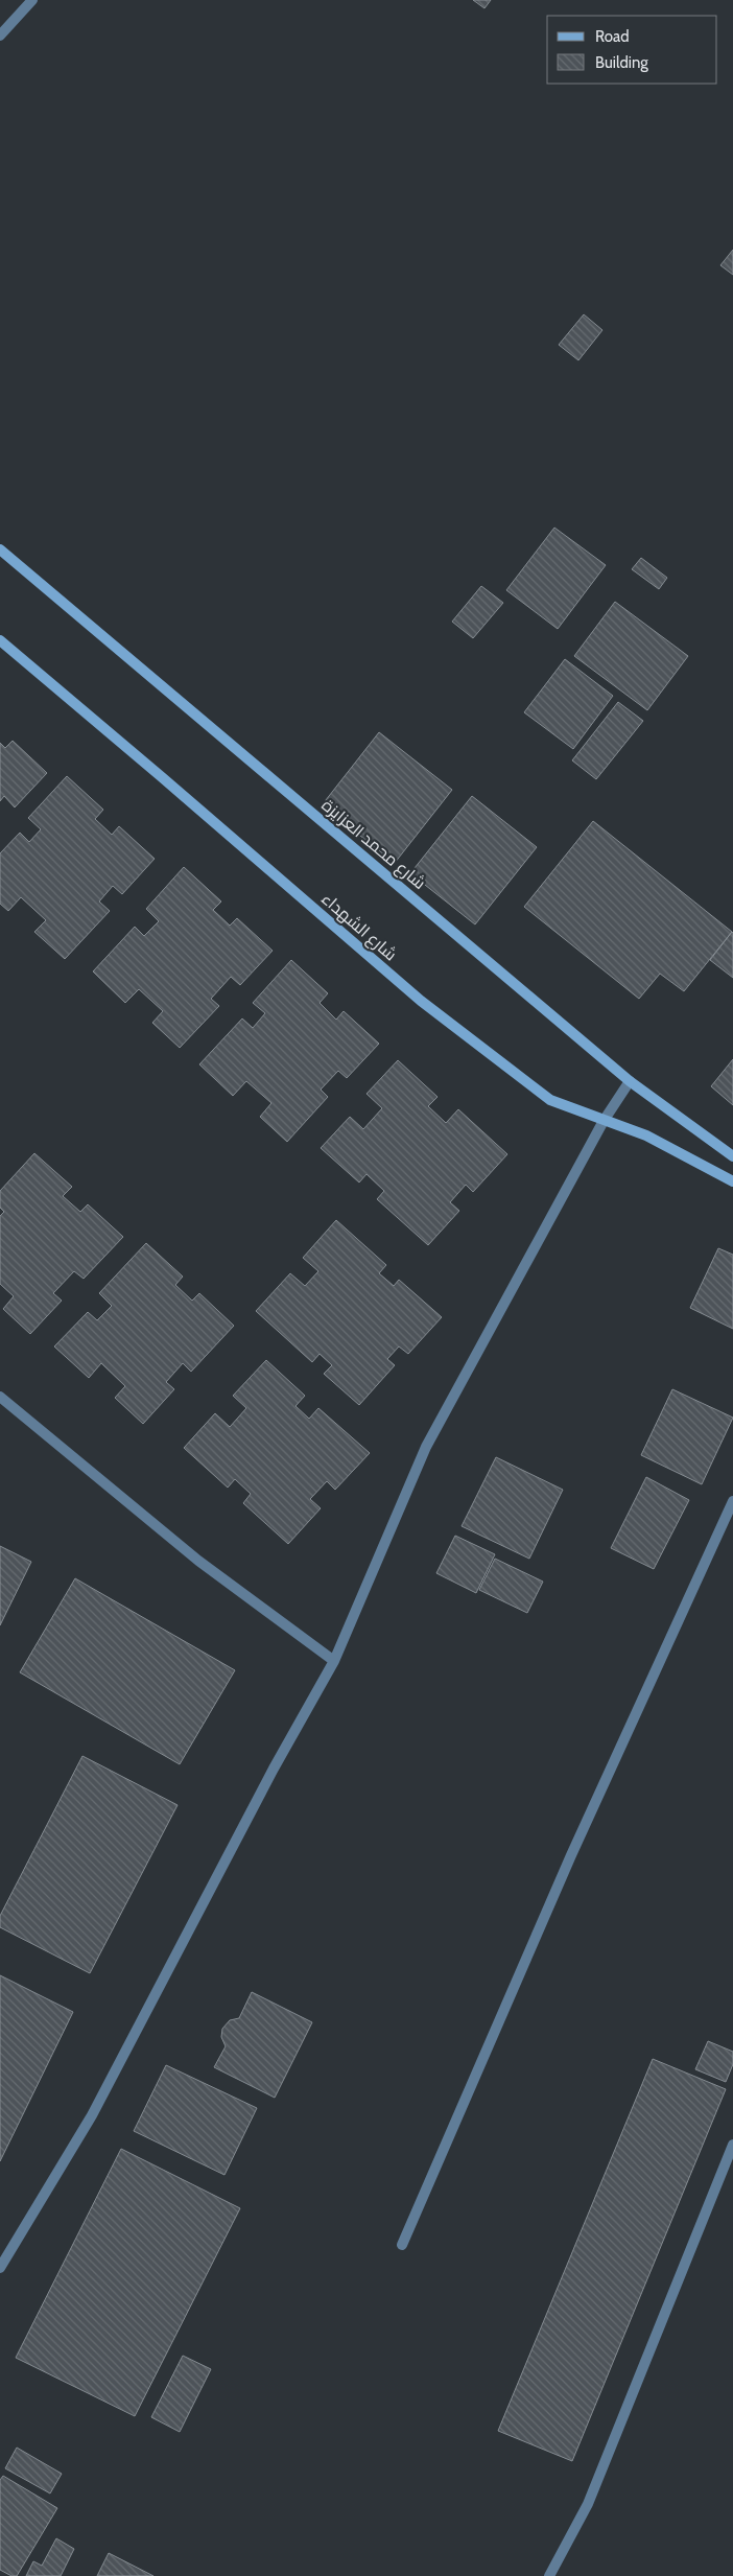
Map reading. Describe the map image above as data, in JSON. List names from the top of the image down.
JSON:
{
  "streets": {
    "main road": ["شارع محمد العزايزة", "شارع الشهداء"]
  },
  "legend": ["Road", "Building"]
}
